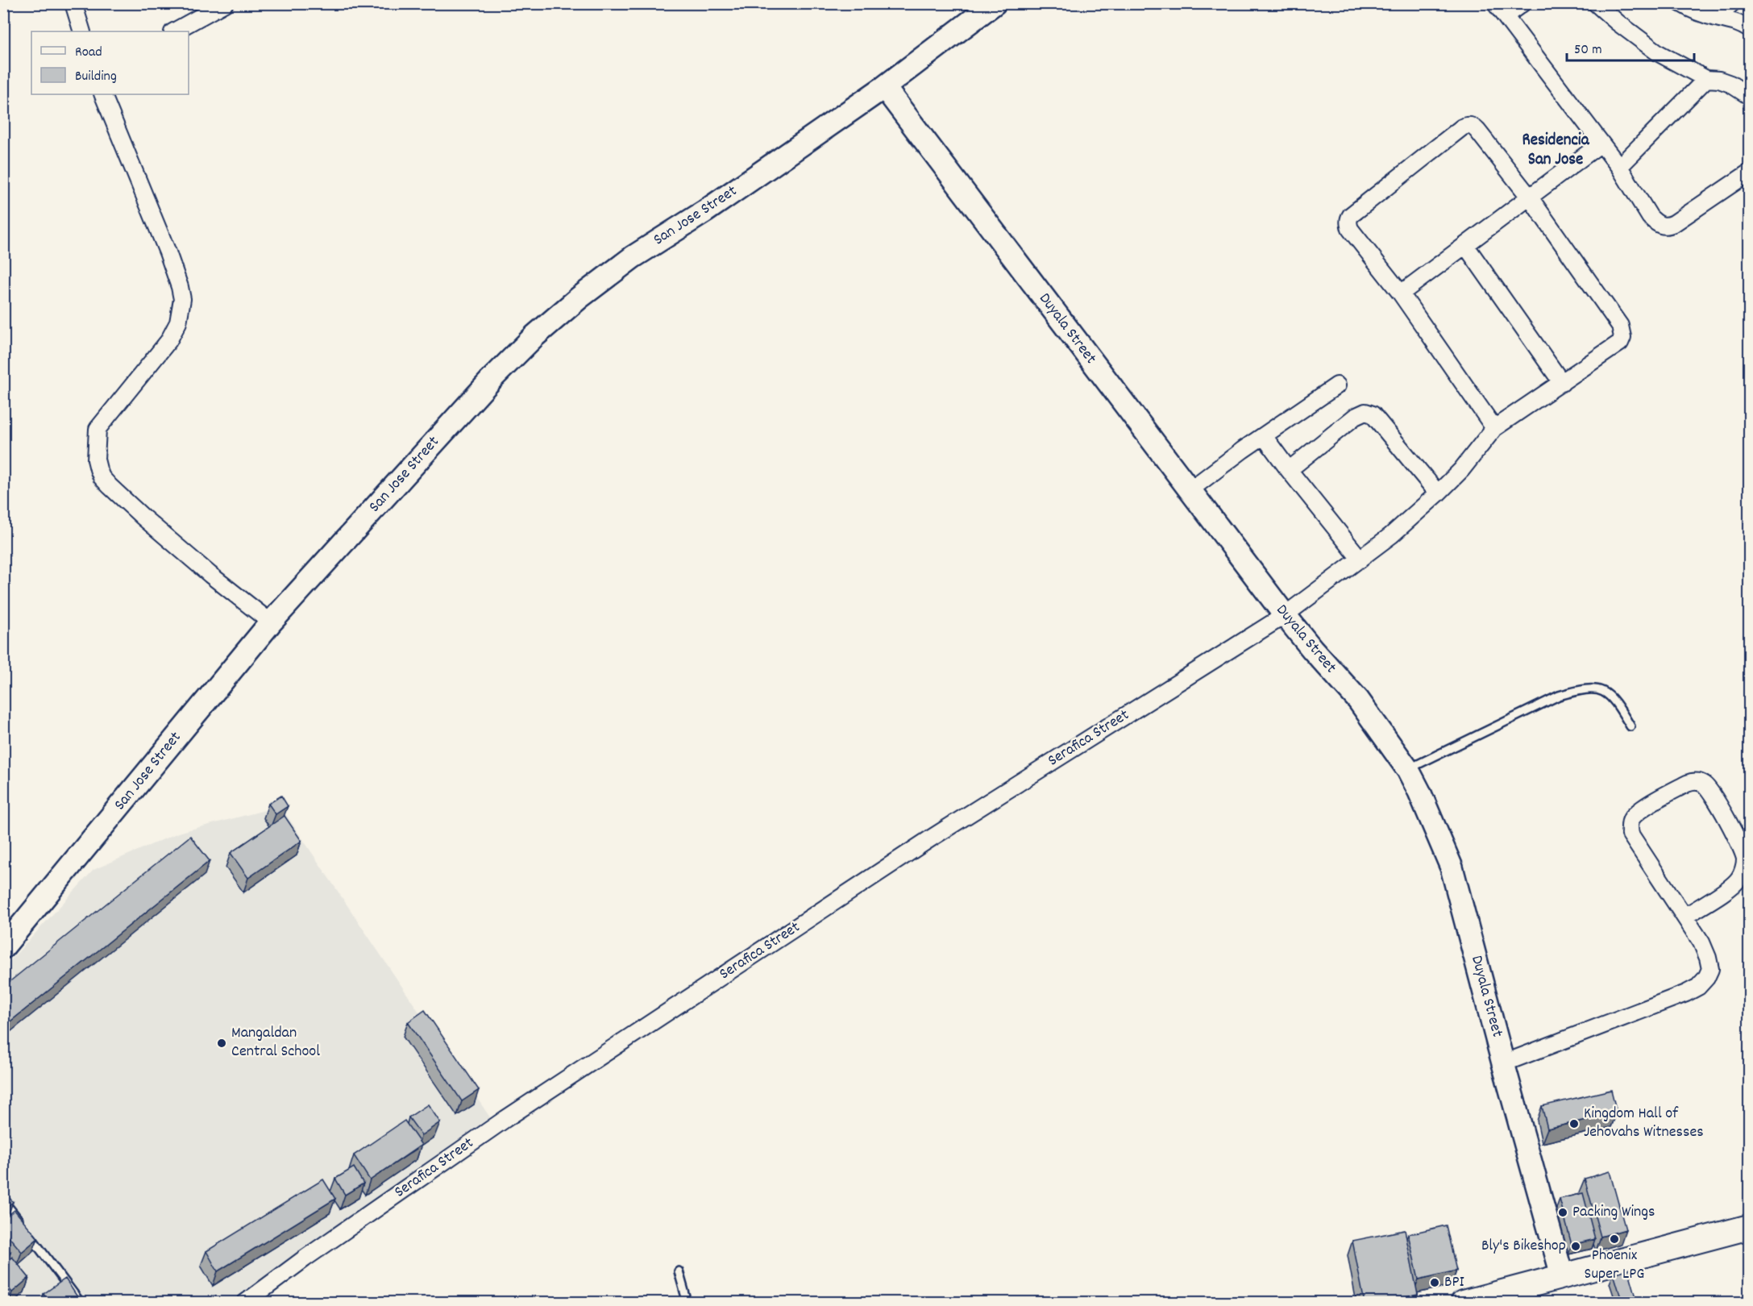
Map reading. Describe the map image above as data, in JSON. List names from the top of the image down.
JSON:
{
  "streets": {
    "street": ["San Jose Street", "Duyala Street", "Serafica Street"]
  },
  "crossings": [
    ["San Jose Street", "Duyala Street"],
    ["Duyala Street", "Serafica Street"]
  ],
  "districts": ["Residencia San Jose"],
  "places": [
    "Mangaldan Central School",
    "Kingdom Hall of Jehovahs Witnesses",
    "Packing Wings",
    "Phoenix Super LPG",
    "Bly's Bikeshop",
    "BPI"
  ],
  "legend": ["Road", "Building"],
  "scale_bar": "50 m"
}
